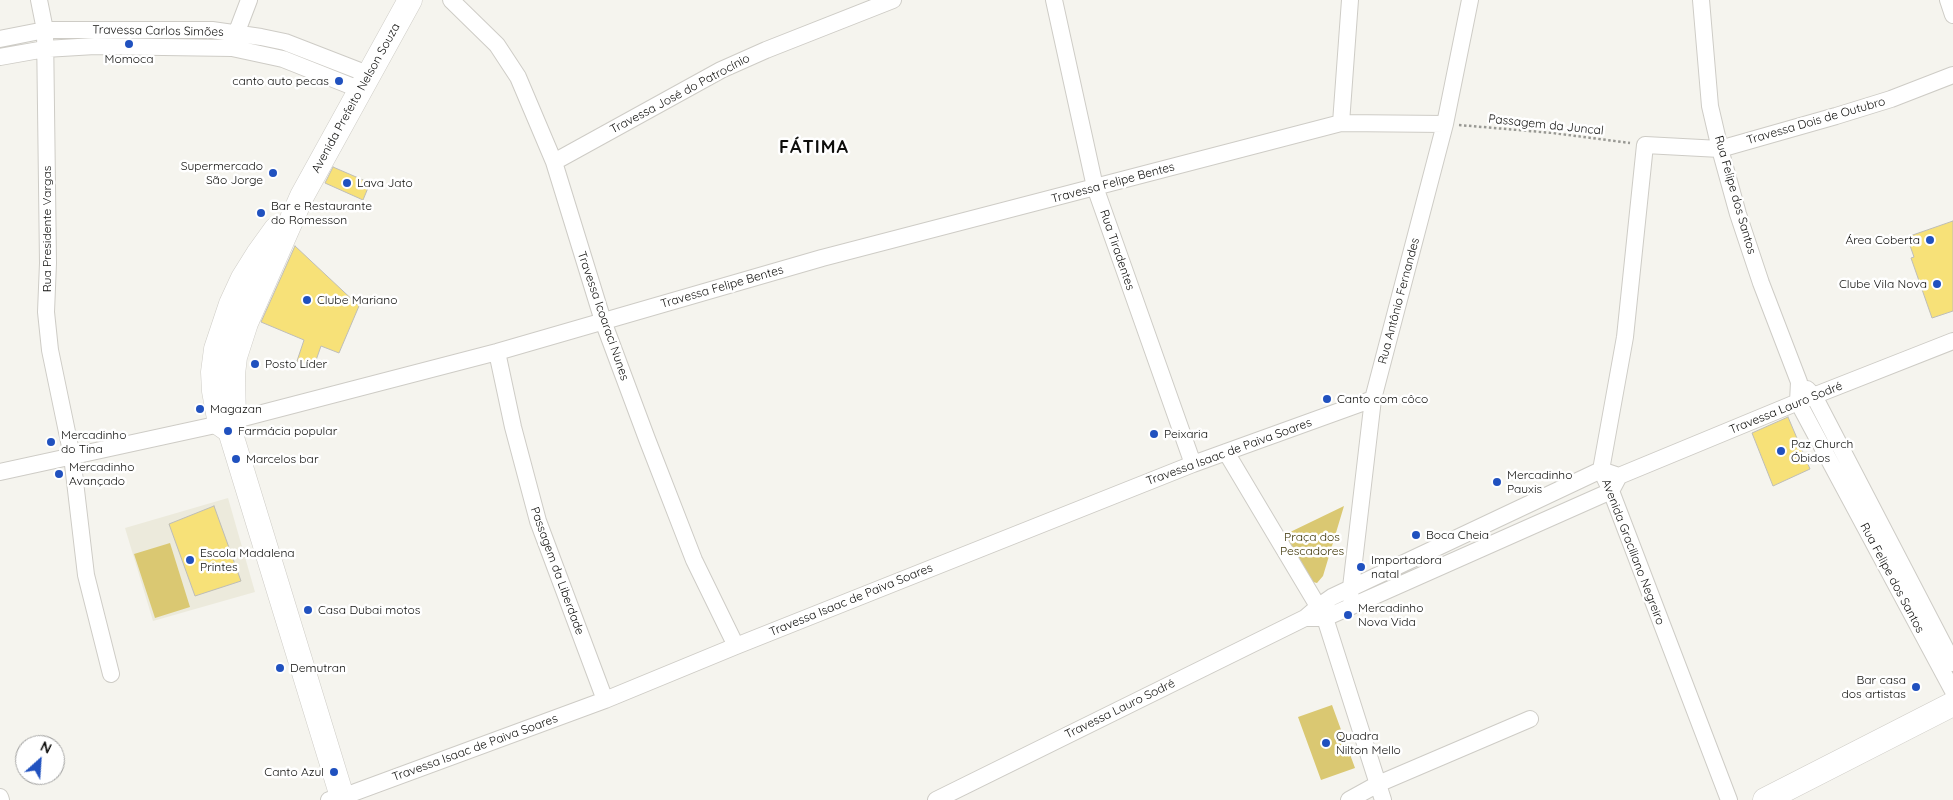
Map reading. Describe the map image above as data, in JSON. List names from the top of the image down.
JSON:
{
  "streets": {
    "street": [
      "Travessa Carlos Simões",
      "Travessa José do Patrocínio",
      "Avenida Prefeito Nelson Souza",
      "Travessa Dois de Outubro",
      "Travessa Felipe Bentes",
      "Rua Felipe dos Santos",
      "Rua Presidente Vargas",
      "Rua Tiradentes",
      "Rua Antônio Fernandes",
      "Travessa Icoaraci Nunes",
      "Travessa Lauro Sodré",
      "Travessa Isaac de Paiva Soares",
      "Avenida Graciliano Negreiro",
      "Passagem da Liberdade"
    ],
    "path": ["Passagem da Juncal"]
  },
  "crossings": [
    ["Travessa Carlos Simões", "Avenida Prefeito Nelson Souza"],
    ["Travessa Carlos Simões", "Rua Presidente Vargas"],
    ["Travessa José do Patrocínio", "Travessa Icoaraci Nunes"],
    ["Avenida Prefeito Nelson Souza", "Travessa Felipe Bentes"],
    ["Avenida Prefeito Nelson Souza", "Travessa Isaac de Paiva Soares"],
    ["Travessa Dois de Outubro", "Passagem da Juncal"],
    ["Travessa Dois de Outubro", "Rua Felipe dos Santos"],
    ["Travessa Dois de Outubro", "Avenida Graciliano Negreiro"],
    ["Passagem da Juncal", "Travessa Felipe Bentes"],
    ["Passagem da Juncal", "Rua Antônio Fernandes"],
    ["Passagem da Juncal", "Avenida Graciliano Negreiro"],
    ["Travessa Felipe Bentes", "Rua Presidente Vargas"],
    ["Travessa Felipe Bentes", "Rua Tiradentes"],
    ["Travessa Felipe Bentes", "Rua Antônio Fernandes"],
    ["Travessa Felipe Bentes", "Travessa Icoaraci Nunes"],
    ["Travessa Felipe Bentes", "Passagem da Liberdade"],
    ["Rua Felipe dos Santos", "Travessa Lauro Sodré"],
    ["Rua Tiradentes", "Travessa Isaac de Paiva Soares"],
    ["Rua Antônio Fernandes", "Travessa Lauro Sodré"],
    ["Rua Antônio Fernandes", "Travessa Isaac de Paiva Soares"],
    ["Travessa Icoaraci Nunes", "Travessa Isaac de Paiva Soares"],
    ["Travessa Lauro Sodré", "Avenida Graciliano Negreiro"],
    ["Travessa Isaac de Paiva Soares", "Passagem da Liberdade"]
  ],
  "districts": ["FÁTIMA"],
  "parks": ["Praça dos Pescadores"],
  "places": [
    "Momoca",
    "canto auto pecas",
    "Supermercado São Jorge",
    "Lava Jato",
    "Bar e Restaurante do Romesson",
    "Área Coberta",
    "Clube Vila Nova",
    "Clube Mariano",
    "Posto Líder",
    "Canto com côco",
    "Magazan",
    "Farmácia popular",
    "Peixaria",
    "Mercadinho do Tina",
    "Paz Church Óbidos",
    "Marcelos bar",
    "Mercadinho Avançado",
    "Mercadinho Pauxis",
    "Boca Cheia",
    "Escola Madalena Printes",
    "Importadora natal",
    "Casa Dubai motos",
    "Mercadinho Nova Vida",
    "Demutran",
    "Bar casa dos artistas",
    "Quadra Nilton Mello",
    "Canto Azul"
  ],
  "north": "top right"
}
